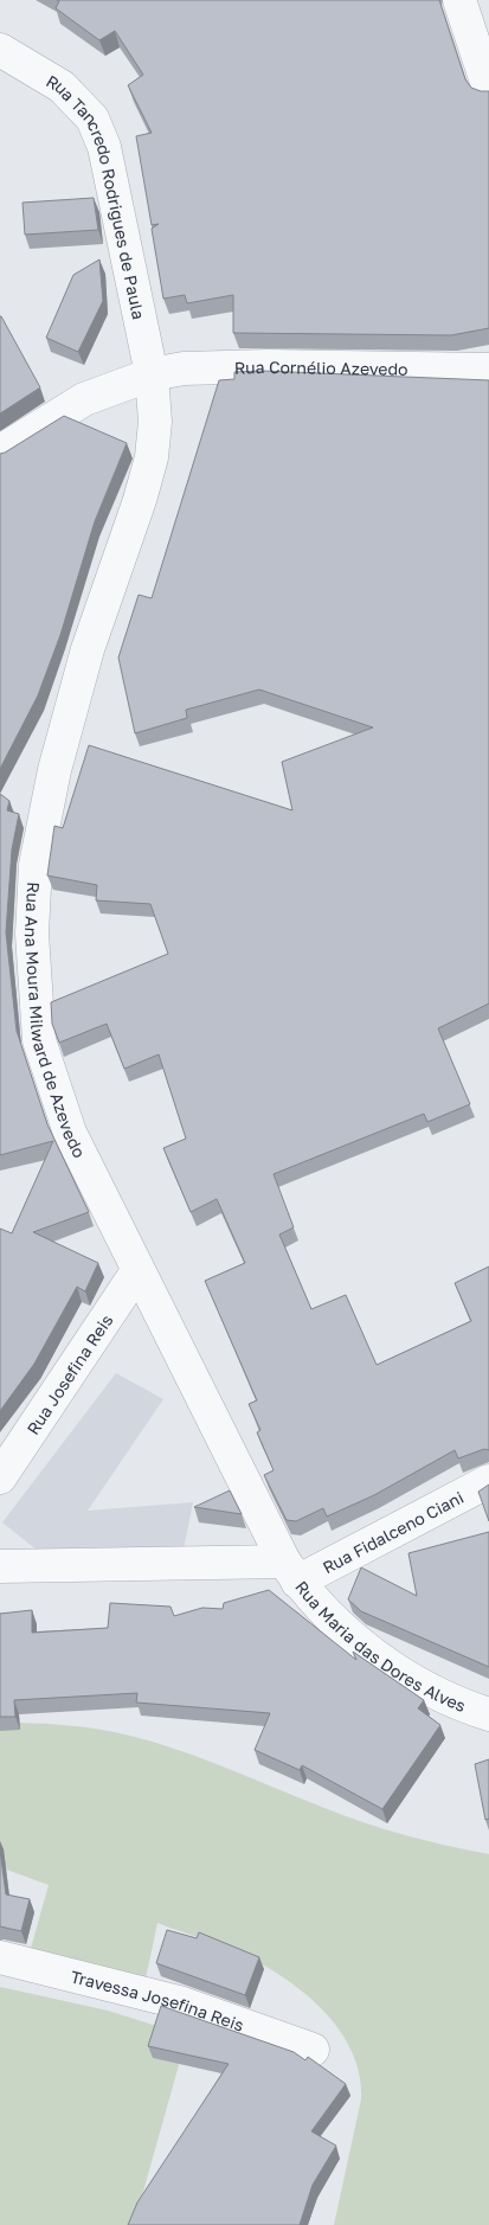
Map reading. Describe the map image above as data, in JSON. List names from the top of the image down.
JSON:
{
  "streets": {
    "street": [
      "Rua Tancredo Rodrigues de Paula",
      "Rua Cornélio Azevedo",
      "Rua Ana Moura Milward de Azevedo",
      "Rua Josefina Reis",
      "Rua Fidalceno Ciani",
      "Rua Maria das Dores Alves",
      "Travessa Josefina Reis"
    ]
  },
  "crossings": [
    ["Rua Tancredo Rodrigues de Paula", "Rua Cornélio Azevedo"],
    ["Rua Tancredo Rodrigues de Paula", "Rua Ana Moura Milward de Azevedo"],
    ["Rua Cornélio Azevedo", "Rua Ana Moura Milward de Azevedo"],
    ["Rua Ana Moura Milward de Azevedo", "Rua Josefina Reis"],
    ["Rua Ana Moura Milward de Azevedo", "Rua Fidalceno Ciani"],
    ["Rua Ana Moura Milward de Azevedo", "Rua Maria das Dores Alves"],
    ["Rua Fidalceno Ciani", "Rua Maria das Dores Alves"]
  ]
}
